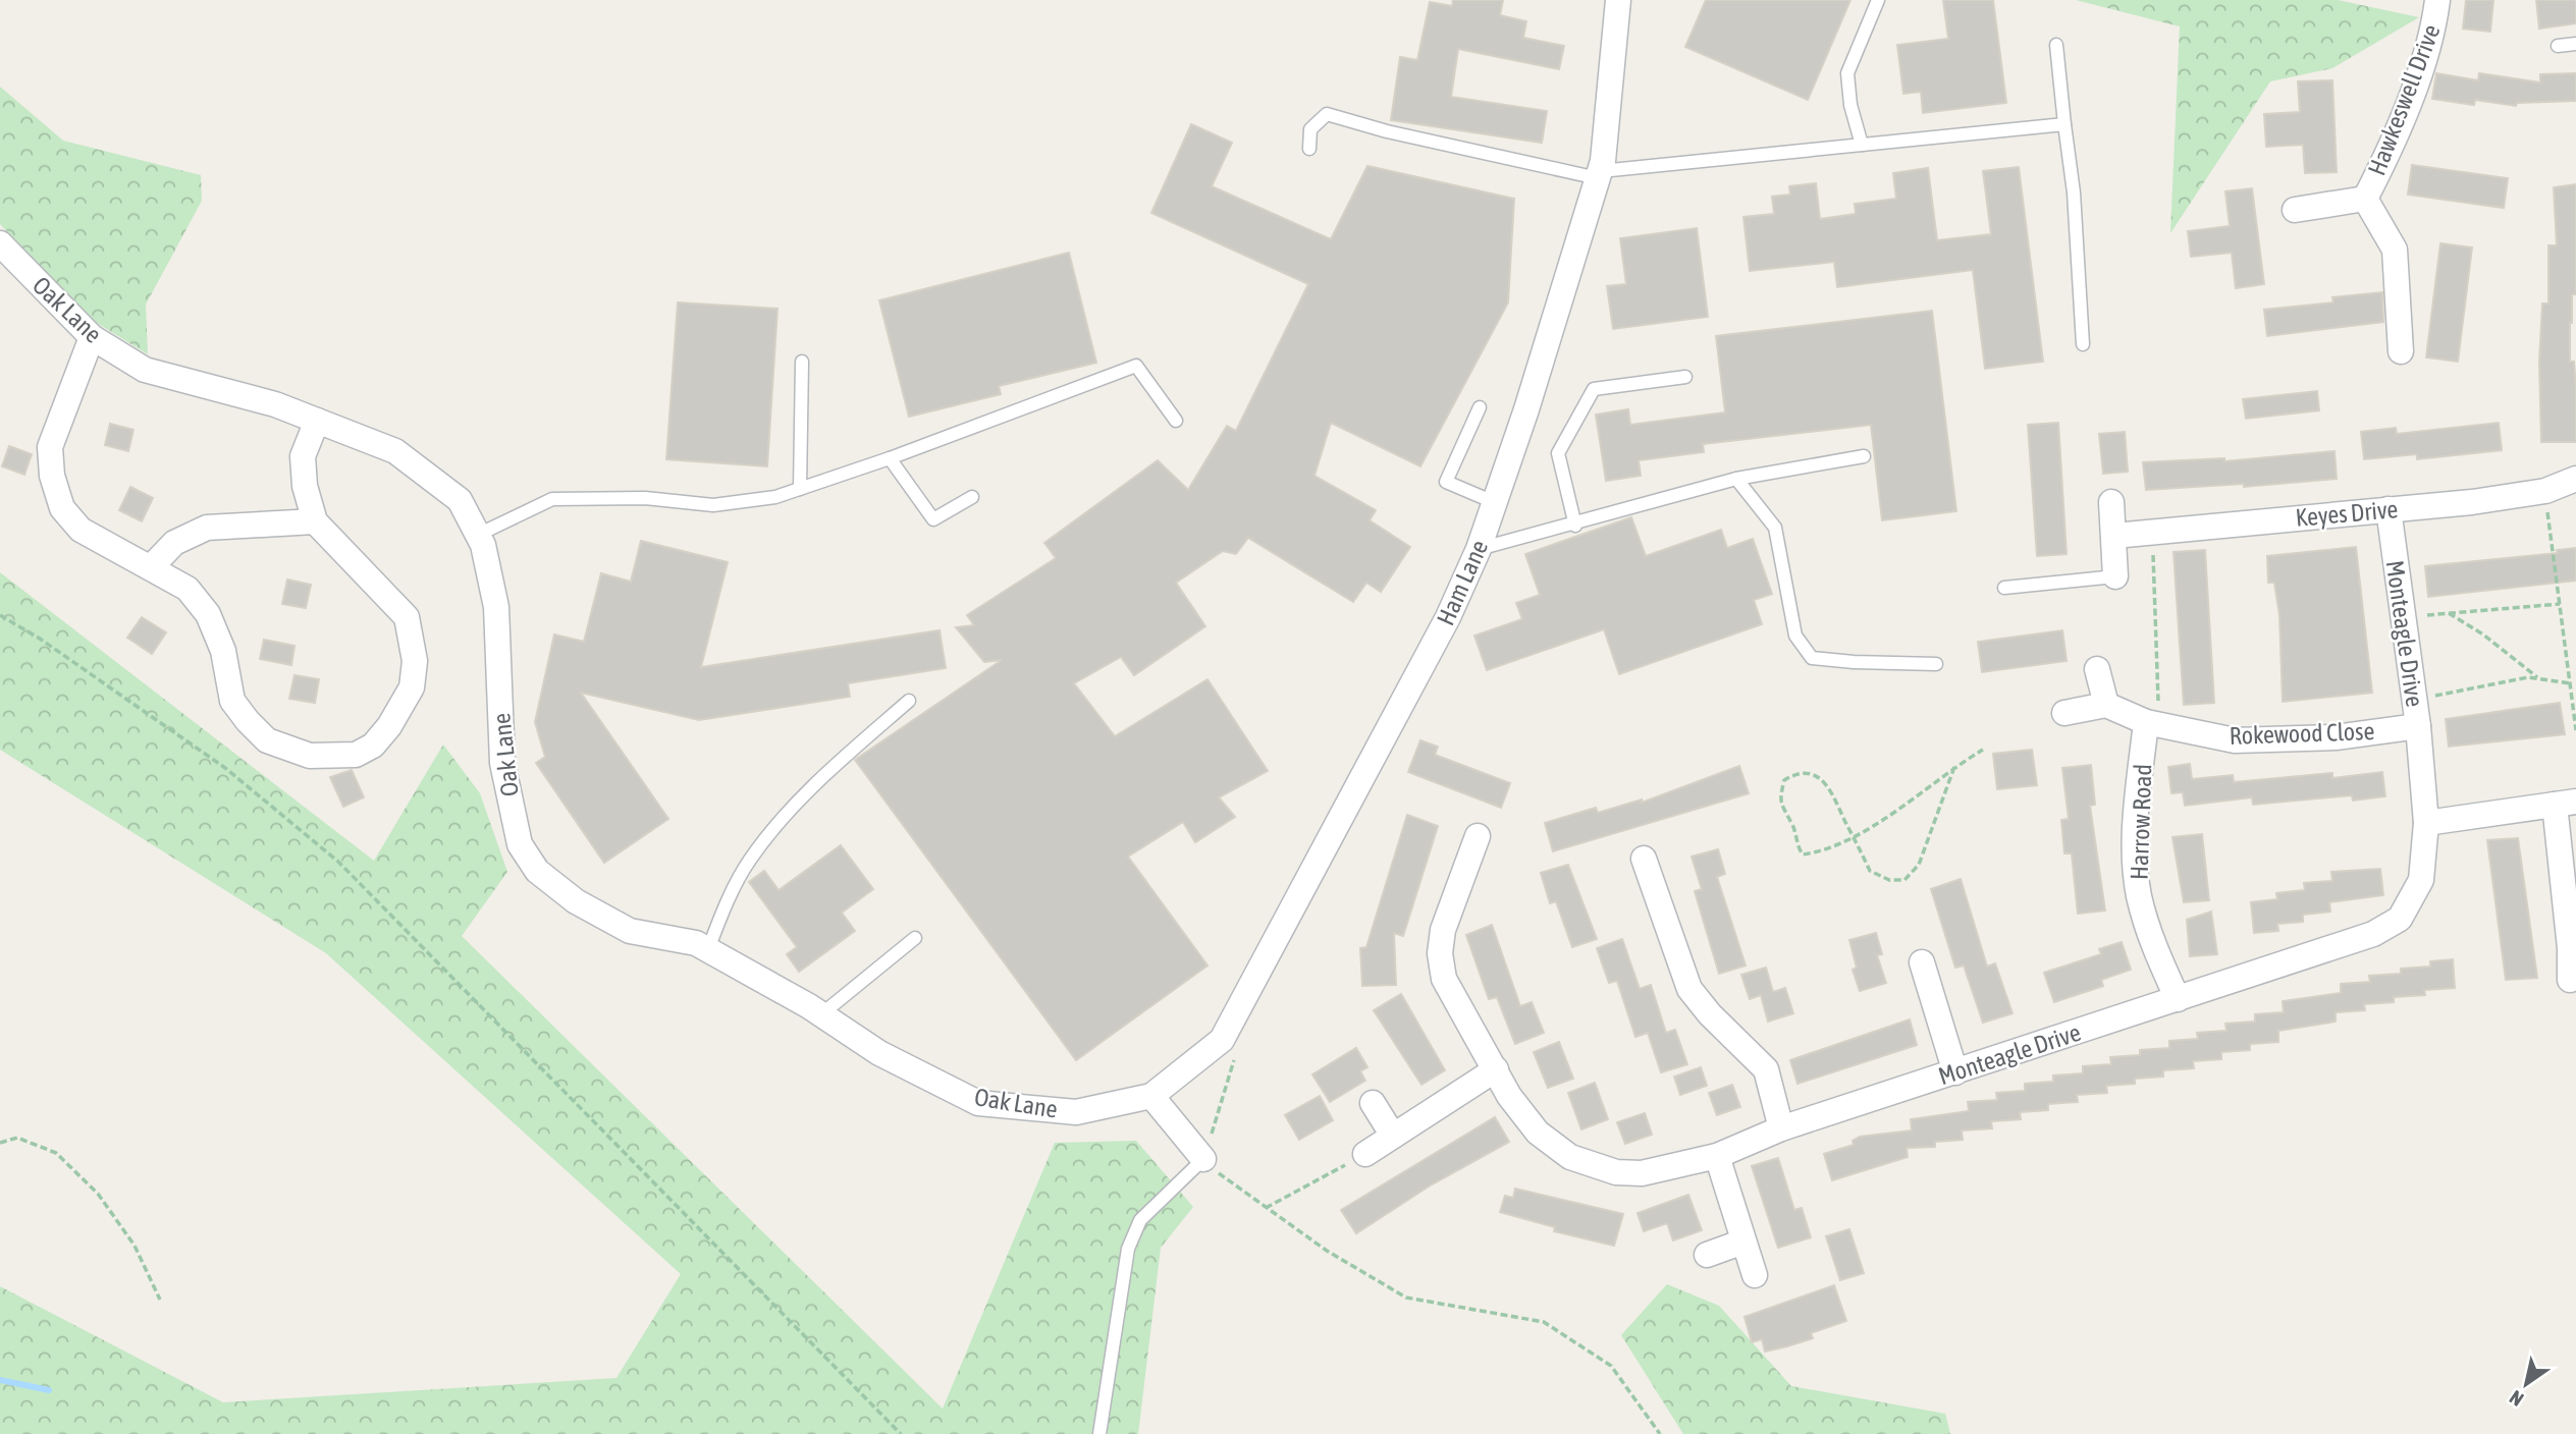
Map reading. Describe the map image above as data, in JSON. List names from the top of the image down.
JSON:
{
  "streets": {
    "street": [
      "Hawkeswell Drive",
      "Oak Lane",
      "Keyes Drive",
      "Ham Lane",
      "Monteagle Drive",
      "Rokewood Close",
      "Harrow Road"
    ]
  },
  "crossings": [
    ["Oak Lane", "Ham Lane"],
    ["Keyes Drive", "Monteagle Drive"],
    ["Monteagle Drive", "Rokewood Close"],
    ["Monteagle Drive", "Harrow Road"],
    ["Rokewood Close", "Harrow Road"]
  ],
  "north": "bottom left"
}
